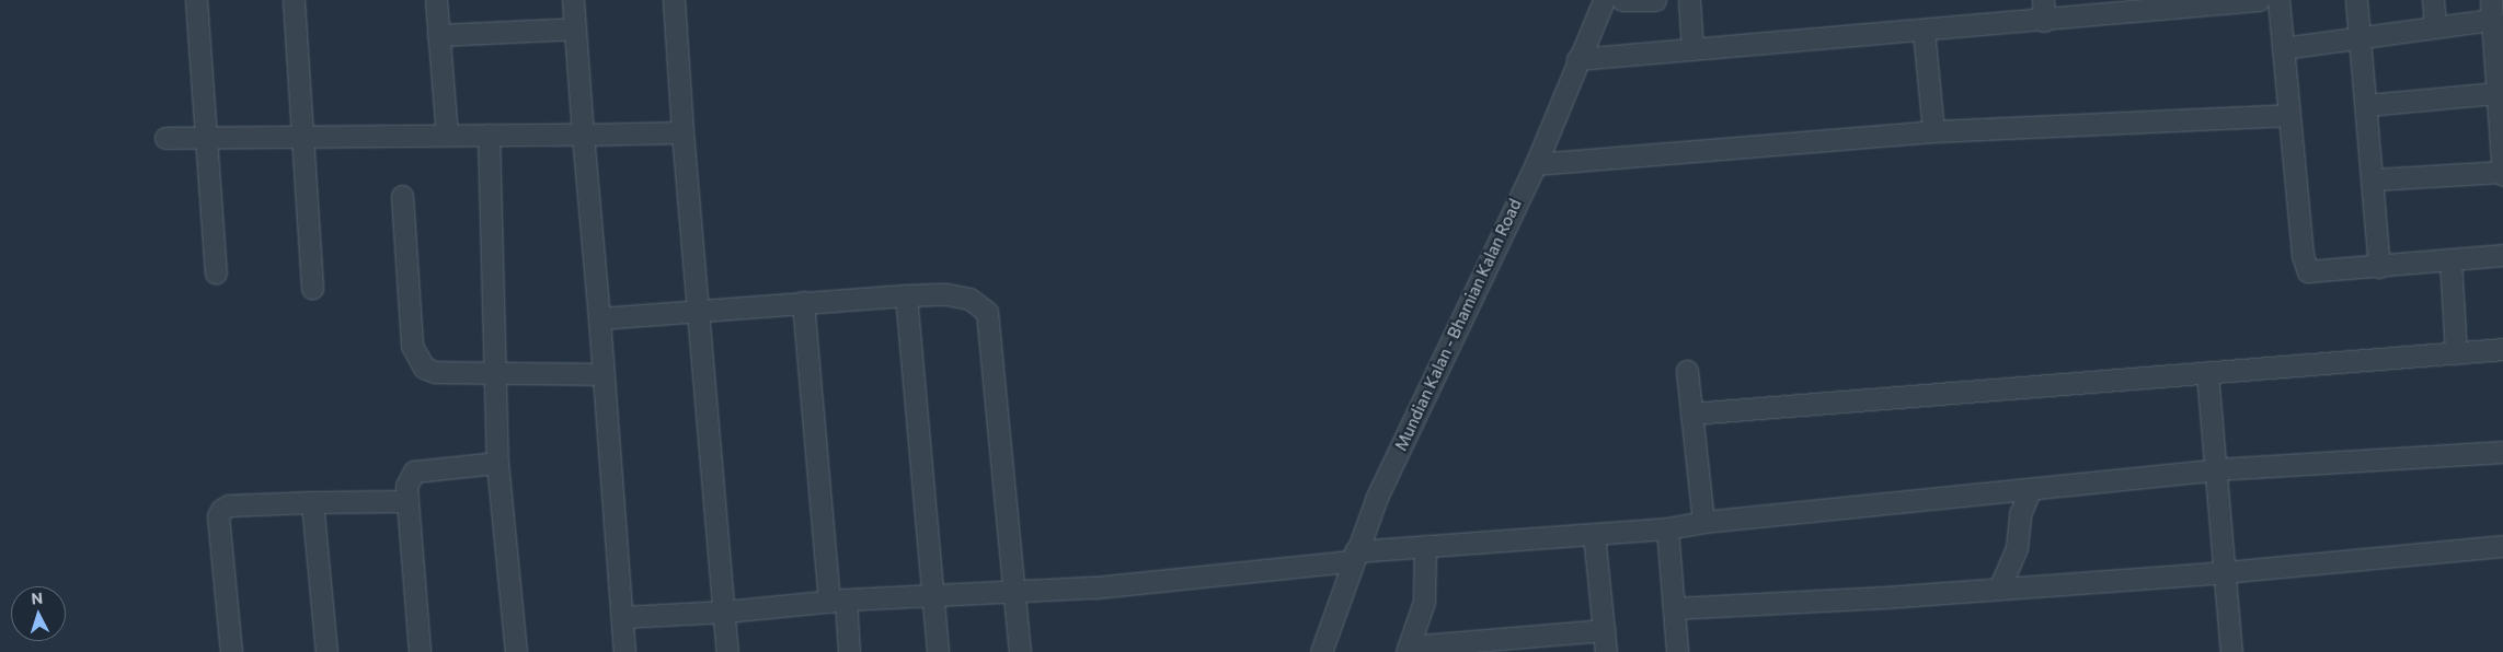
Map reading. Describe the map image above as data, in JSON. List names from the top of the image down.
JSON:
{
  "streets": {
    "street": ["Mundian Kalan - Bhamian Kalan Road"]
  },
  "north": "top"
}
